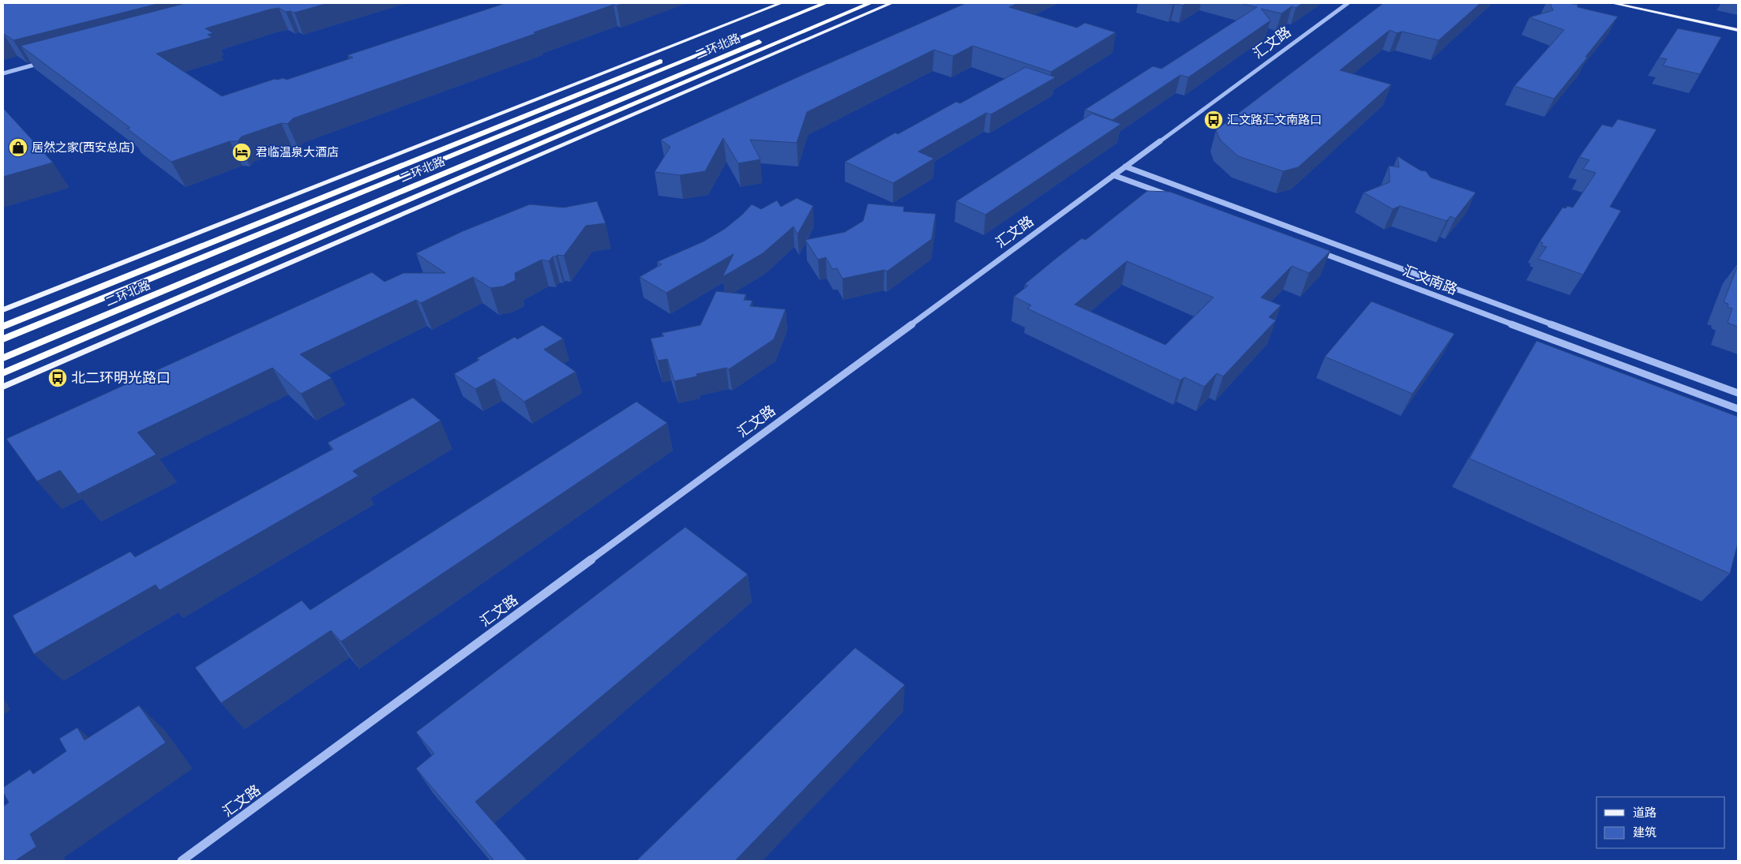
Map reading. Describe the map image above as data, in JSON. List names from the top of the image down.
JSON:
{
  "streets": {
    "highway": ["二环北路"],
    "street": ["汇文路", "汇文南路"]
  },
  "crossings": [
    ["汇文路", "汇文南路"]
  ],
  "places": {
    "bus stop": ["汇文路汇文南路口", "北二环明光路口"],
    "shop": ["居然之家(西安总店)"],
    "hotel": ["君临温泉大酒店"]
  },
  "legend": ["道路", "建筑"]
}
